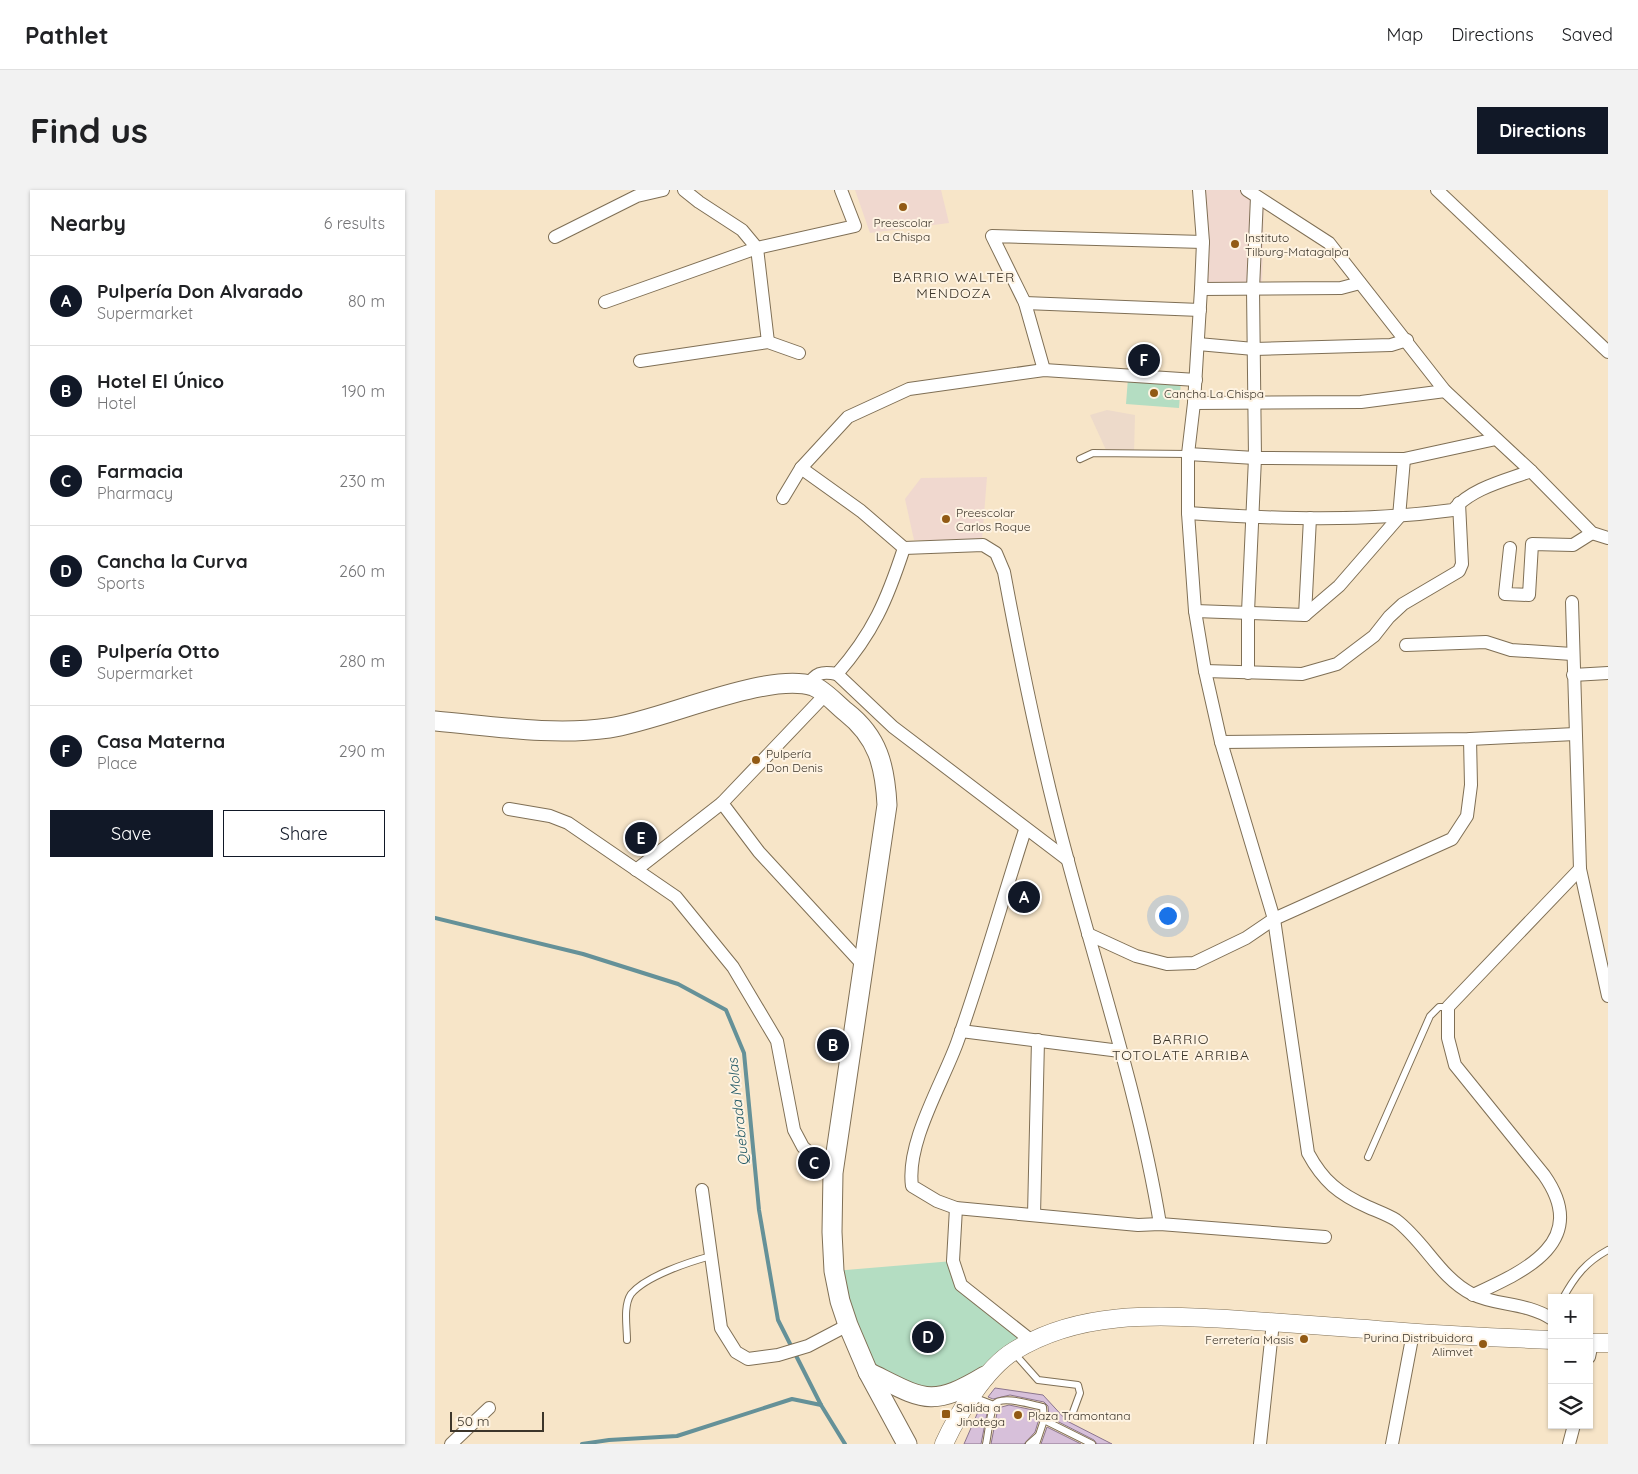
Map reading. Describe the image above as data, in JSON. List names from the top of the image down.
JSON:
{
  "districts": ["BARRIO WALTER MENDOZA", "BARRIO TOTOLATE ARRIBA"],
  "water": ["Quebrada Molas"],
  "places": {
    "other": [
      "Preescolar La Chispa",
      "Instituto Tilburg-Matagalpa",
      "Cancha La Chispa",
      "Preescolar Carlos Roque",
      "Pulpería Don Denis",
      "Ferretería Masis",
      "Purina Distribuidora Alimvet",
      "Plaza Tramontana"
    ],
    "transit": ["Salida a Jinotega"]
  },
  "scale_bar": "50 m",
  "page": {
    "header": "Pathlet",
    "nav": ["Map", "Directions", "Saved"],
    "buttons": [
      "Directions",
      ["Save", "Share"]
    ],
    "title": "Find us",
    "heading": ["Nearby", "6 results"],
    "list": [
      {
        "mark": "A",
        "name": "Pulpería Don Alvarado",
        "note": "Supermarket",
        "value": "80 m"
      },
      {
        "mark": "B",
        "name": "Hotel El Único",
        "note": "Hotel",
        "value": "190 m"
      },
      {
        "mark": "C",
        "name": "Farmacia",
        "note": "Pharmacy",
        "value": "230 m"
      },
      {
        "mark": "D",
        "name": "Cancha la Curva",
        "note": "Sports",
        "value": "260 m"
      },
      {
        "mark": "E",
        "name": "Pulpería Otto",
        "note": "Supermarket",
        "value": "280 m"
      },
      {
        "mark": "F",
        "name": "Casa Materna",
        "note": "Place",
        "value": "290 m"
      }
    ],
    "pins": [
      "F",
      "E",
      "A",
      "B",
      "C",
      "D"
    ],
    "map_buttons": ["+", "−"],
    "scale": "50 m"
  }
}
